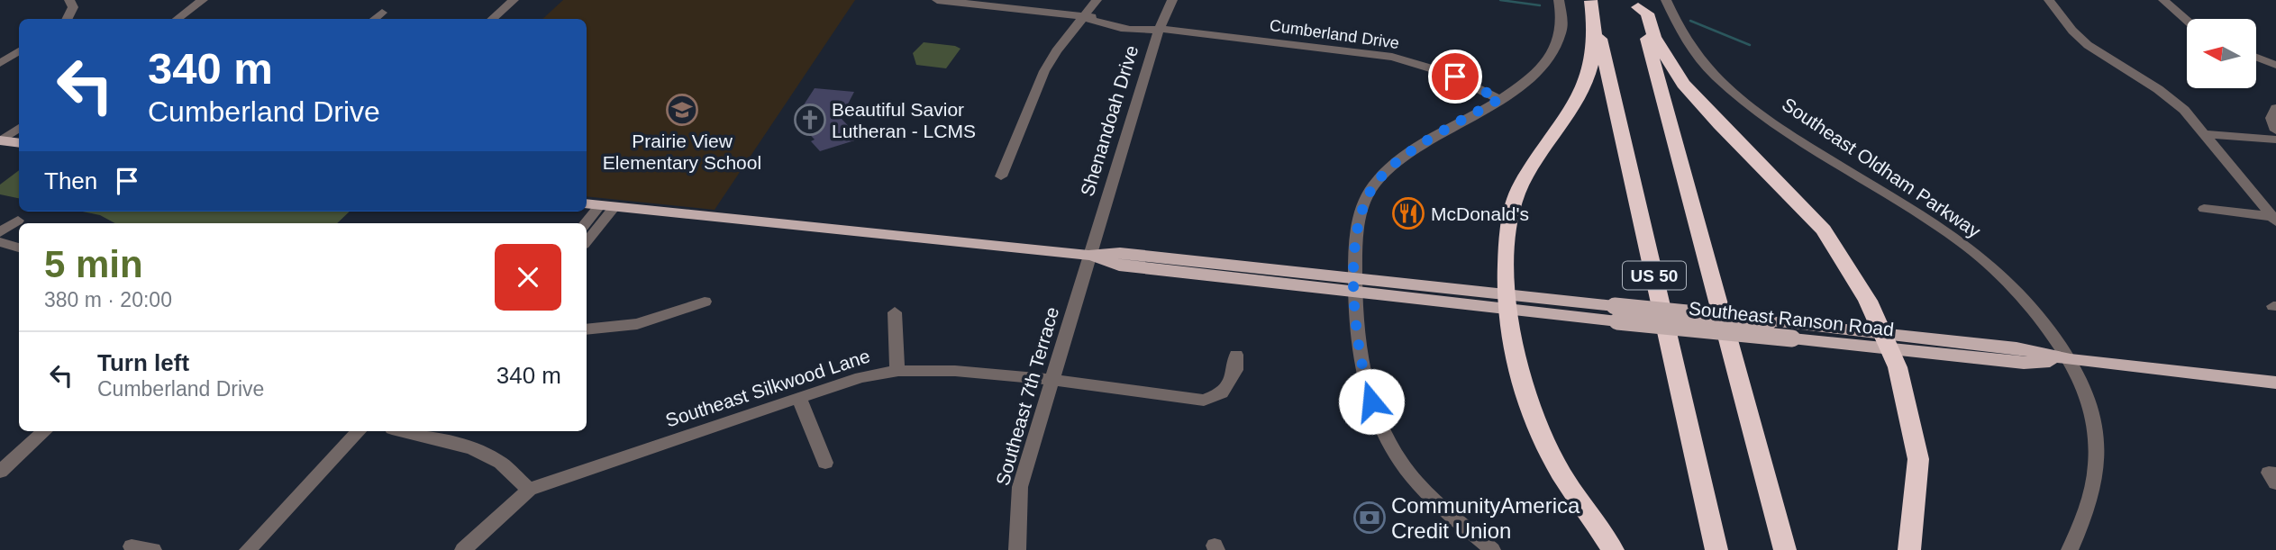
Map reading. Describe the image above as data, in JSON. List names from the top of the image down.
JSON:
{
  "streets": {
    "highway": ["US 50"],
    "main road": ["Southeast Ranson Road"],
    "street": [
      "Cumberland Drive",
      "Shenandoah Drive",
      "Southeast Oldham Parkway",
      "Southeast Silkwood Lane",
      "Southeast 7th Terrace"
    ]
  },
  "crossings": [
    ["Cumberland Drive", "Shenandoah Drive"],
    ["Shenandoah Drive", "Southeast Ranson Road"],
    ["Shenandoah Drive", "Southeast 7th Terrace"],
    ["Southeast Oldham Parkway", "Southeast Ranson Road"],
    ["Southeast Ranson Road", "Southeast 7th Terrace"],
    ["Southeast Silkwood Lane", "Southeast 7th Terrace"]
  ],
  "places": {
    "school or university": ["Prairie View Elementary School"],
    "church": ["Beautiful Savior Lutheran - LCMS"],
    "restaurant": ["McDonald's"],
    "bank": ["CommunityAmerica Credit Union"]
  },
  "north": "left",
  "page": {
    "turn": ["340 m", "Cumberland Drive"],
    "then": "Then",
    "heading": ["5 min", "380 m · 20:00"],
    "list": [
      {
        "name": "Turn left",
        "note": "Cumberland Drive",
        "value": "340 m"
      }
    ]
  }
}
